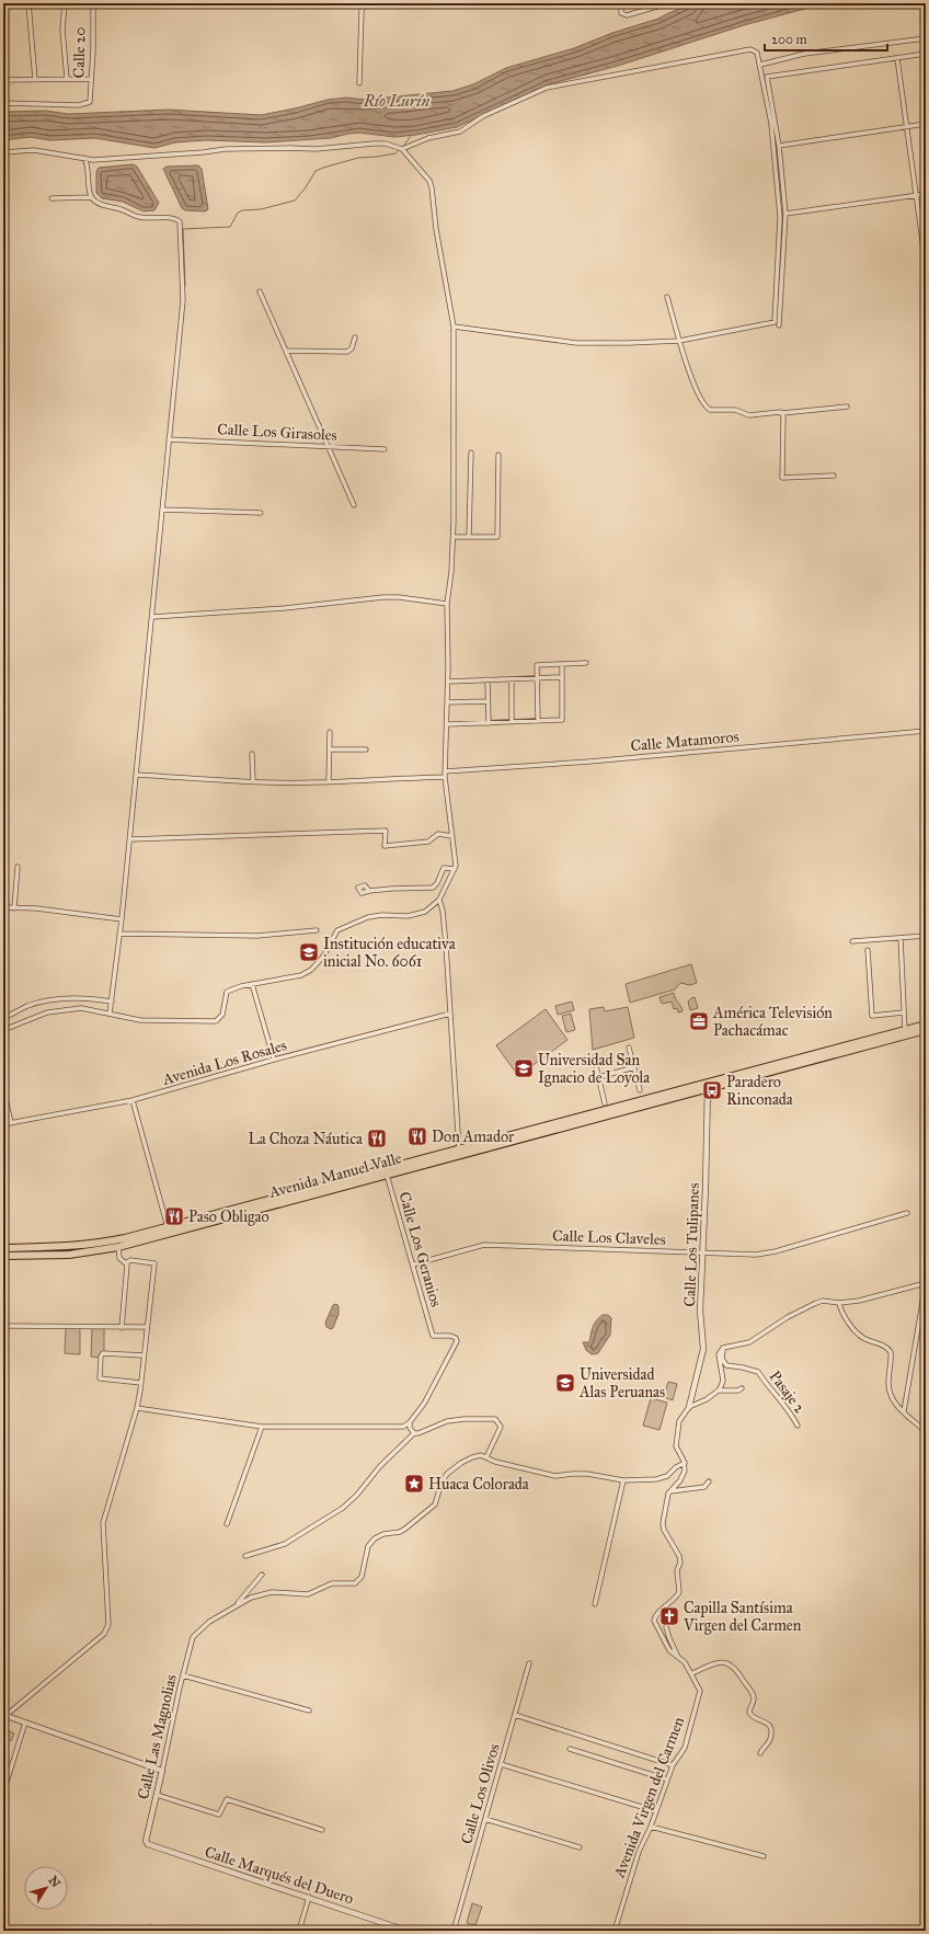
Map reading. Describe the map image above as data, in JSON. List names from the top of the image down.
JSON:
{
  "streets": {
    "main road": ["Avenida Manuel Valle"],
    "street": [
      "Calle 20",
      "Calle Los Girasoles",
      "Calle Matamoros",
      "Avenida Los Rosales",
      "Calle Los Claveles",
      "Calle Los Tulipanes",
      "Calle Los Geranios",
      "Pasaje 2",
      "Calle Las Magnolias",
      "Calle Los Olivos",
      "Avenida Virgen del Carmen",
      "Calle Marqués del Duero"
    ]
  },
  "crossings": [
    ["Avenida Manuel Valle", "Calle Los Tulipanes"],
    ["Avenida Manuel Valle", "Calle Los Geranios"],
    ["Calle Los Claveles", "Calle Los Tulipanes"],
    ["Calle Los Claveles", "Calle Los Geranios"],
    ["Calle Las Magnolias", "Calle Marqués del Duero"]
  ],
  "water": ["Río Lurín"],
  "places": {
    "school or university": ["Institución educativa inicial No. 6061", "Universidad San Ignacio de Loyola", "Universidad Alas Peruanas"],
    "office": ["América Televisión Pachacámac"],
    "bus stop": ["Paradero Rinconada"],
    "restaurant": ["Don Amador", "La Choza Náutica", "Paso Obligao"],
    "place": ["Huaca Colorada"],
    "church": ["Capilla Santísima Virgen del Carmen"]
  },
  "scale_bar": "200 m",
  "north": "top right"
}
